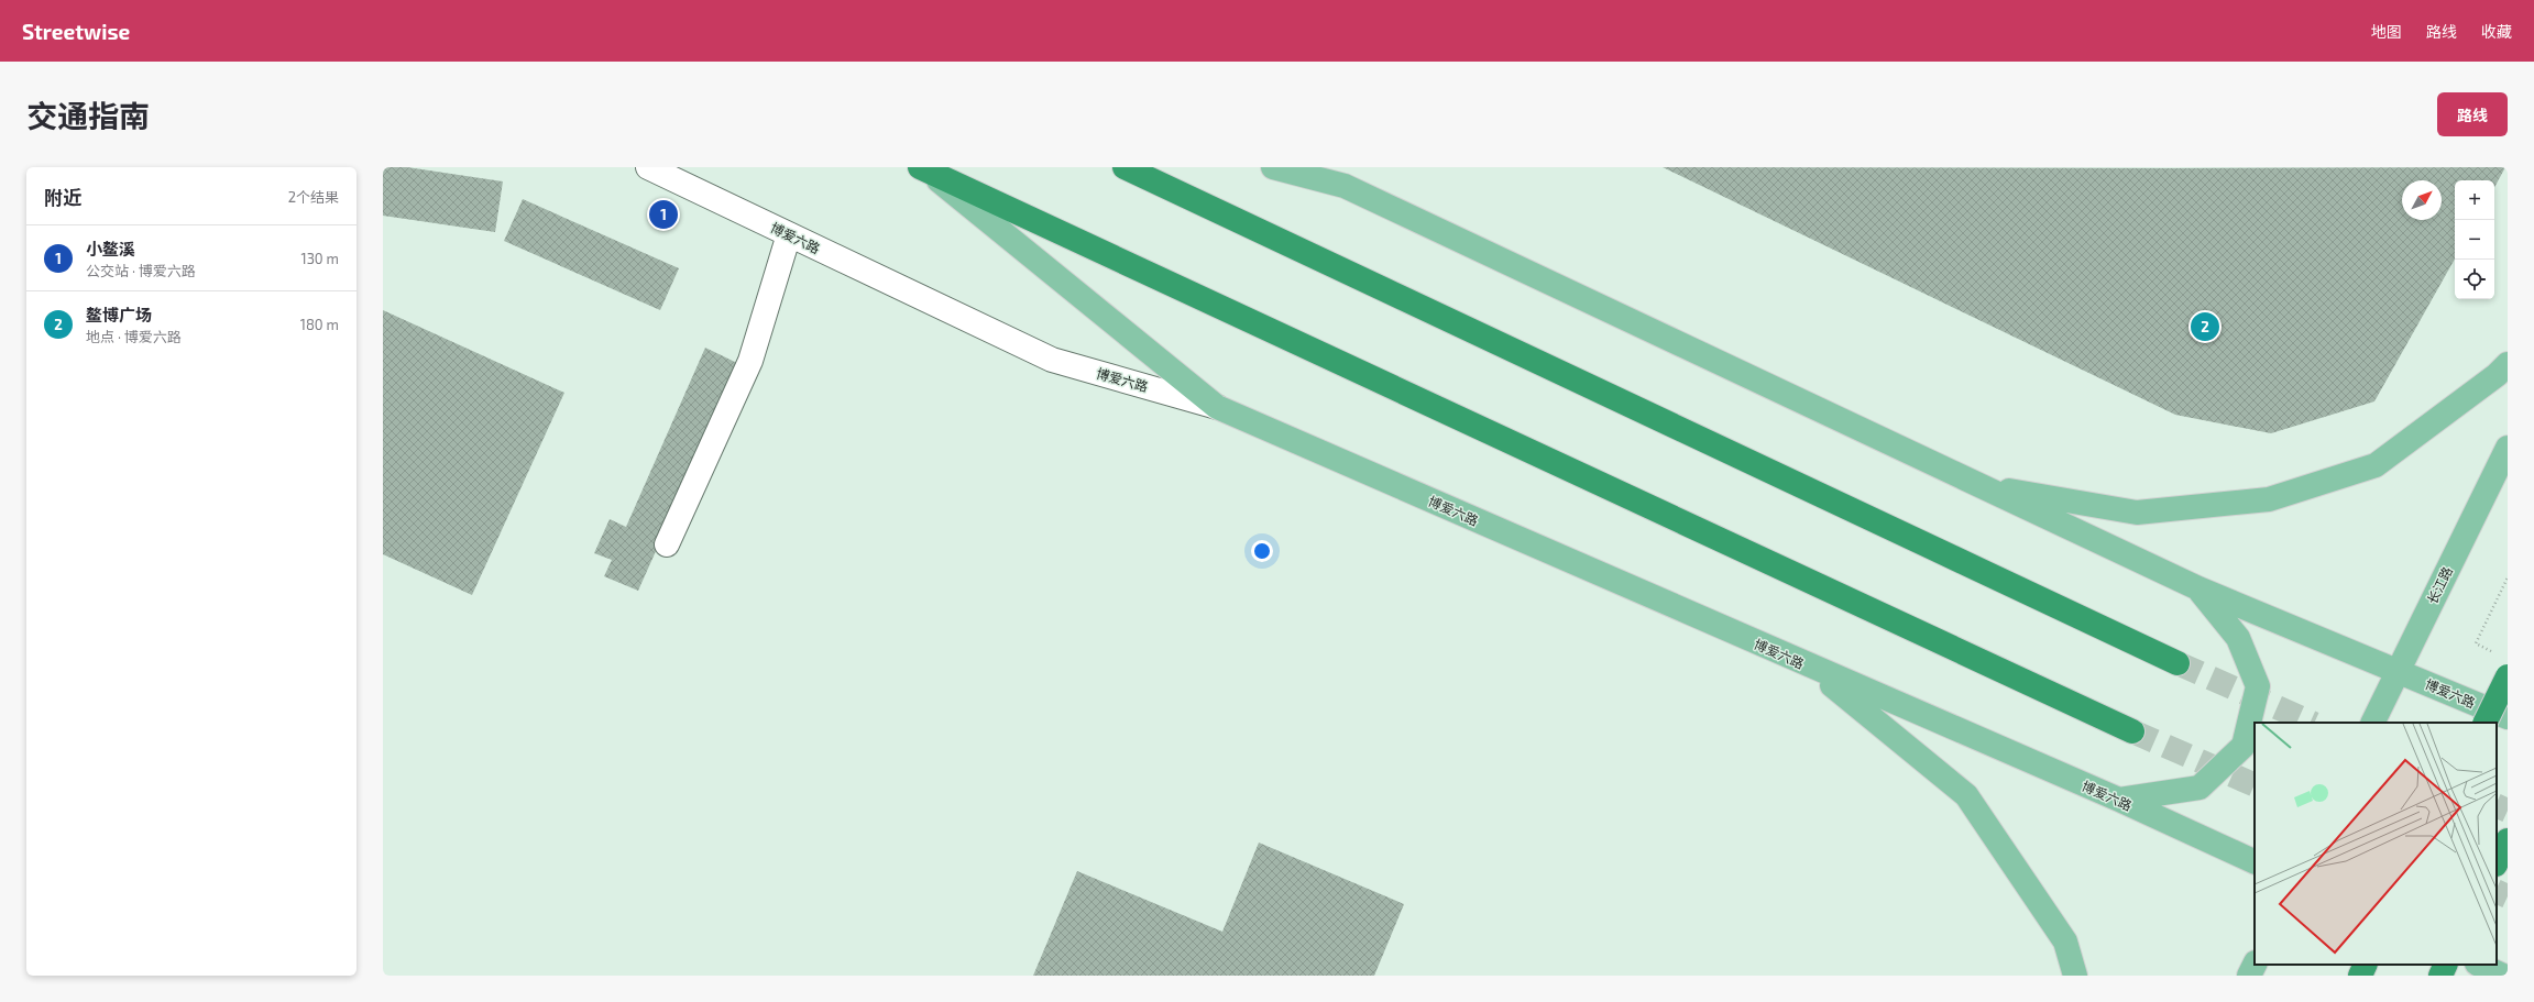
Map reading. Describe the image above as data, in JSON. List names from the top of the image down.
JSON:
{
  "streets": {
    "main road": ["博爱六路", "长江路"]
  },
  "crossings": [
    ["博爱六路", "长江路"]
  ],
  "north": "top right",
  "page": {
    "header": "Streetwise",
    "nav": ["地图", "路线", "收藏"],
    "title": "交通指南",
    "buttons": "路线",
    "heading": ["附近", "2个结果"],
    "map_buttons": ["+", "−"],
    "pins": ["1", "2"],
    "list": [
      {
        "mark": "1",
        "name": "小鳌溪",
        "note": "公交站 · 博爱六路",
        "value": "130 m"
      },
      {
        "mark": "2",
        "name": "鳌博广场",
        "note": "地点 · 博爱六路",
        "value": "180 m"
      }
    ]
  }
}
